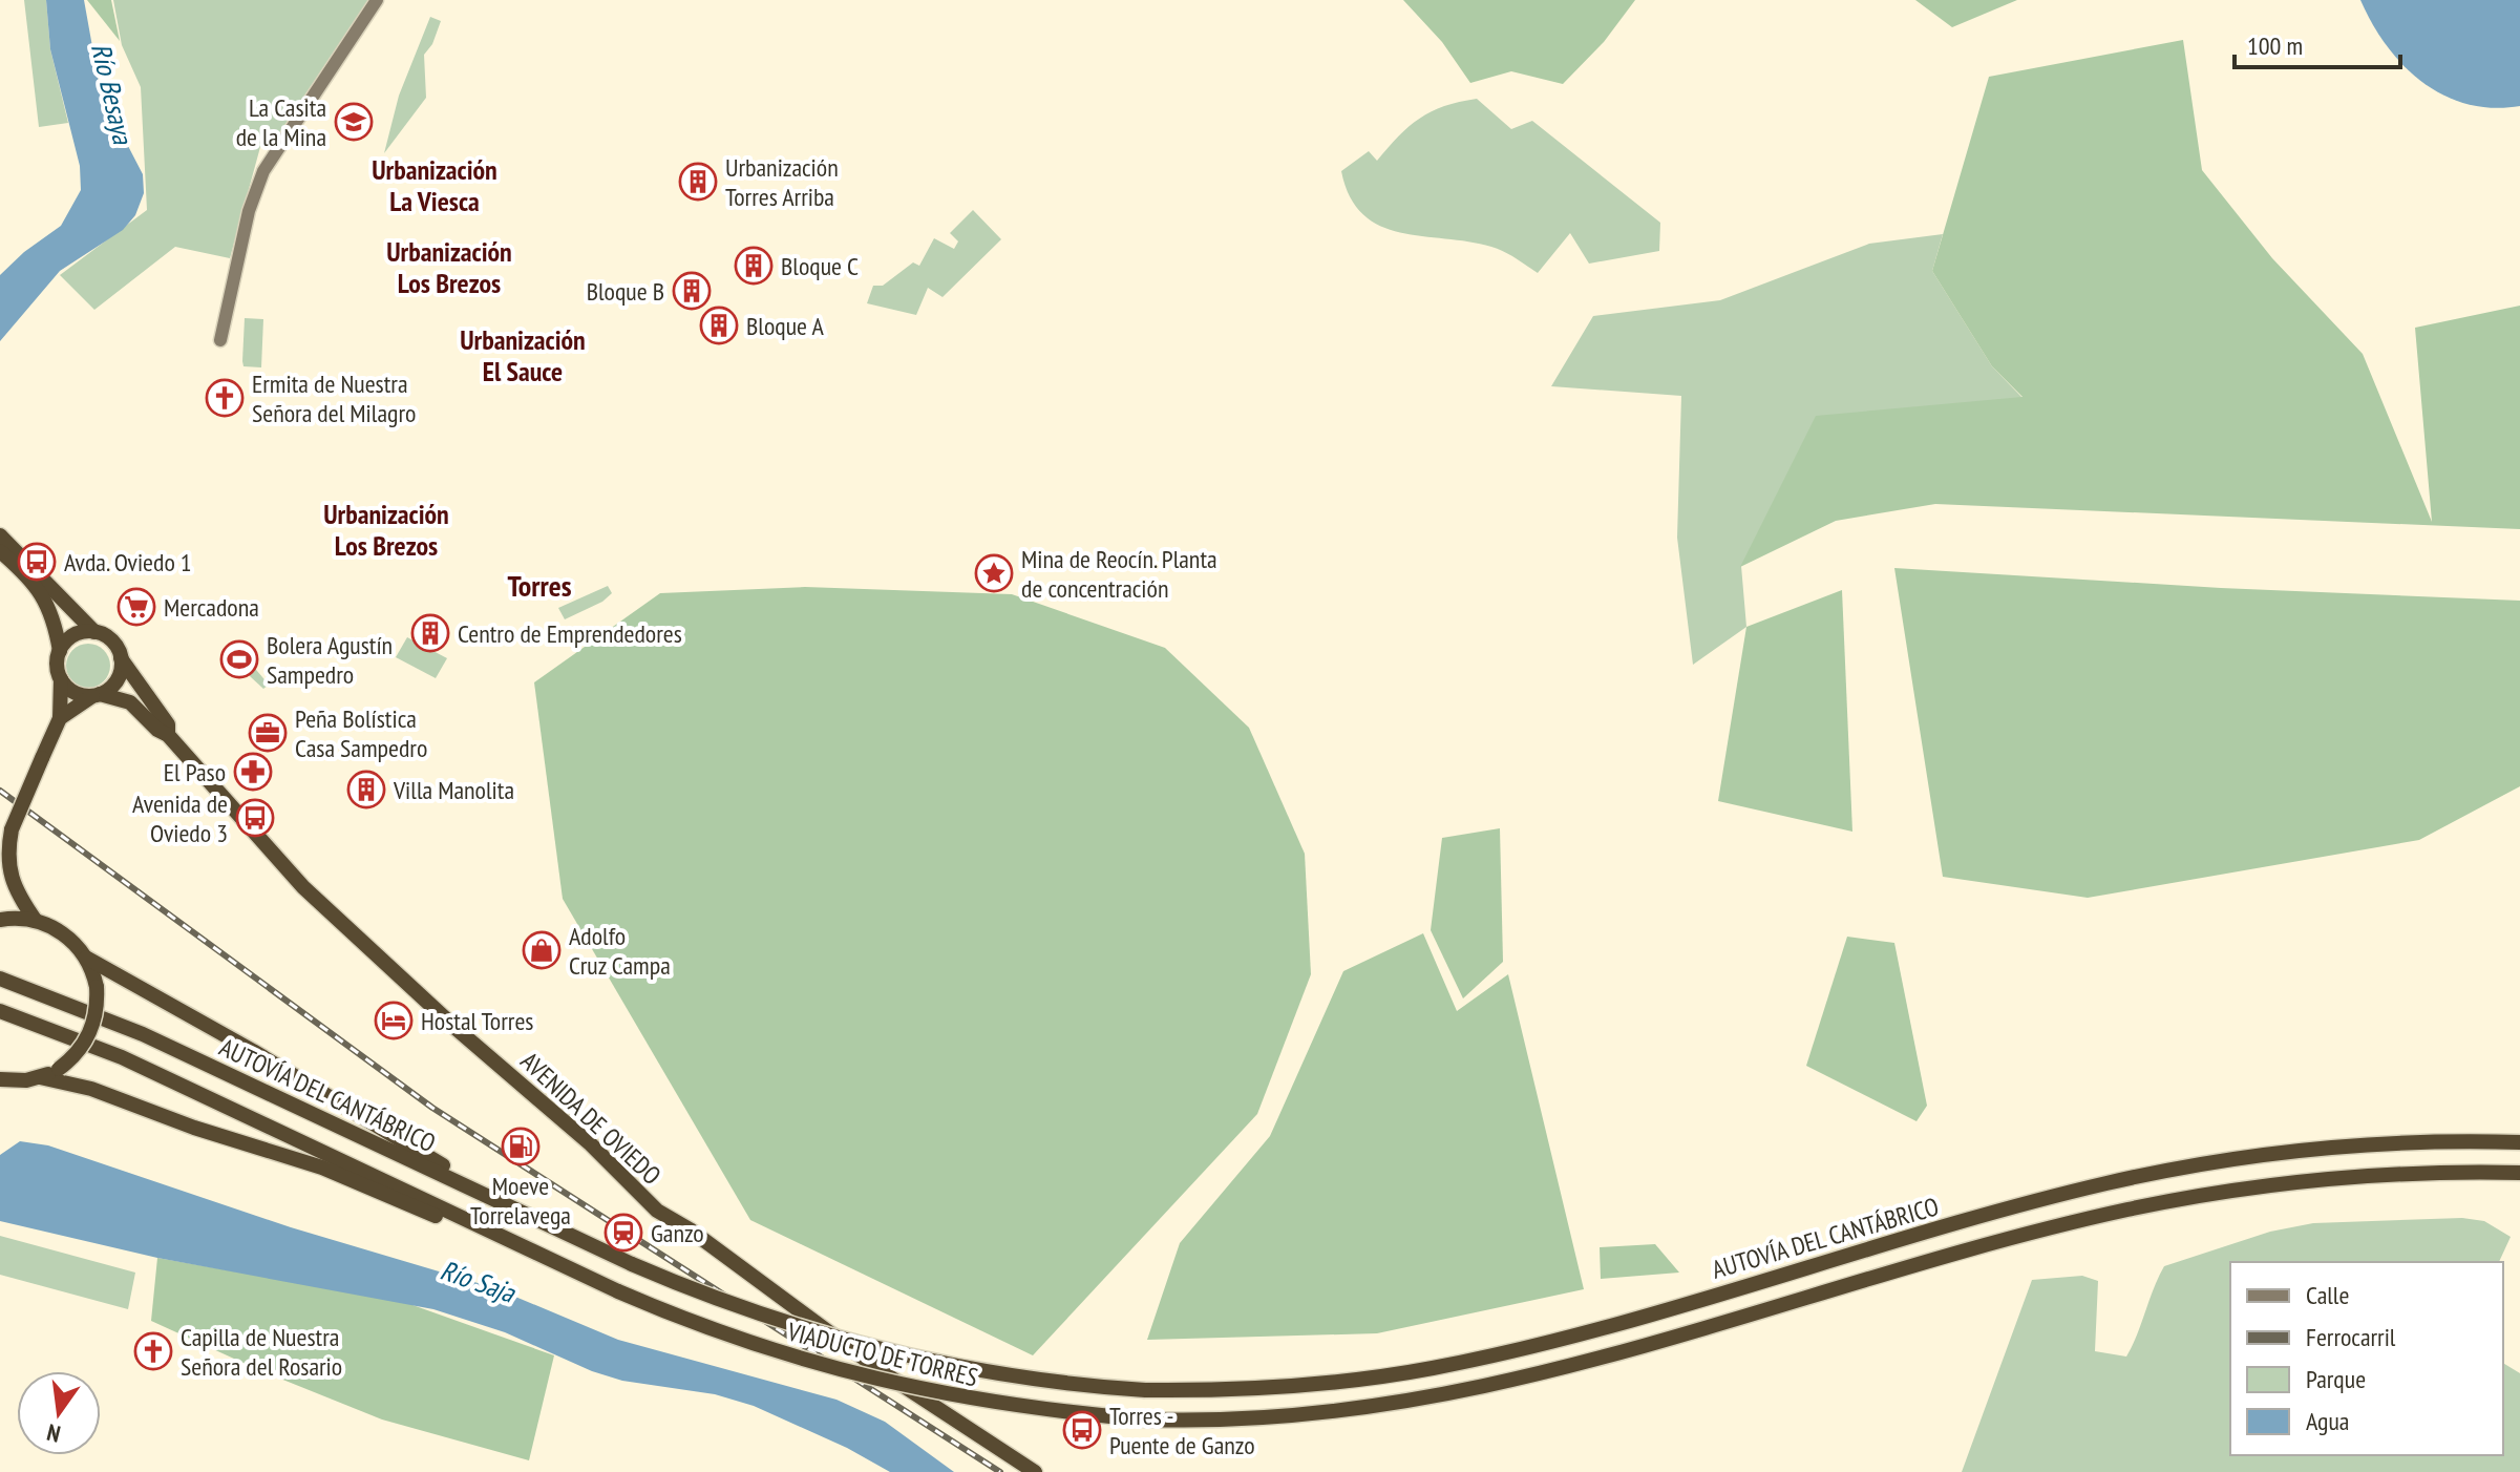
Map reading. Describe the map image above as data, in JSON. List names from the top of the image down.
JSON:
{
  "streets": {
    "highway": ["AUTOVÍA DEL CANTÁBRICO", "AVENIDA DE OVIEDO", "VIADUCTO DE TORRES"]
  },
  "crossings": [
    ["AUTOVÍA DEL CANTÁBRICO", "VIADUCTO DE TORRES"]
  ],
  "districts": [
    "Urbanización La Viesca",
    "Urbanización Los Brezos",
    "Urbanización El Sauce",
    "Urbanización Los Brezos",
    "Torres"
  ],
  "water": ["Río Besaya", "Río Saja"],
  "places": {
    "school or university": ["La Casita de la Mina"],
    "building": [
      "Urbanización Torres Arriba",
      "Bloque C",
      "Bloque B",
      "Bloque A",
      "Centro de Emprendedores",
      "Villa Manolita"
    ],
    "church": ["Ermita de Nuestra Señora del Milagro", "Capilla de Nuestra Señora del Rosario"],
    "bus stop": ["Avda. Oviedo 1", "Avenida de Oviedo 3", "Torres - Puente de Ganzo"],
    "place": ["Mina de Reocín. Planta de concentración"],
    "supermarket": ["Mercadona"],
    "sports": ["Bolera Agustín Sampedro"],
    "office": ["Peña Bolística Casa Sampedro"],
    "pharmacy": ["El Paso"],
    "shop": ["Adolfo Cruz Campa"],
    "hotel": ["Hostal Torres"],
    "fuel station": ["Moeve Torrelavega"],
    "station": ["Ganzo"]
  },
  "legend": [
    "Calle",
    "Ferrocarril",
    "Parque",
    "Agua"
  ],
  "scale_bar": "100 m",
  "north": "bottom"
}
